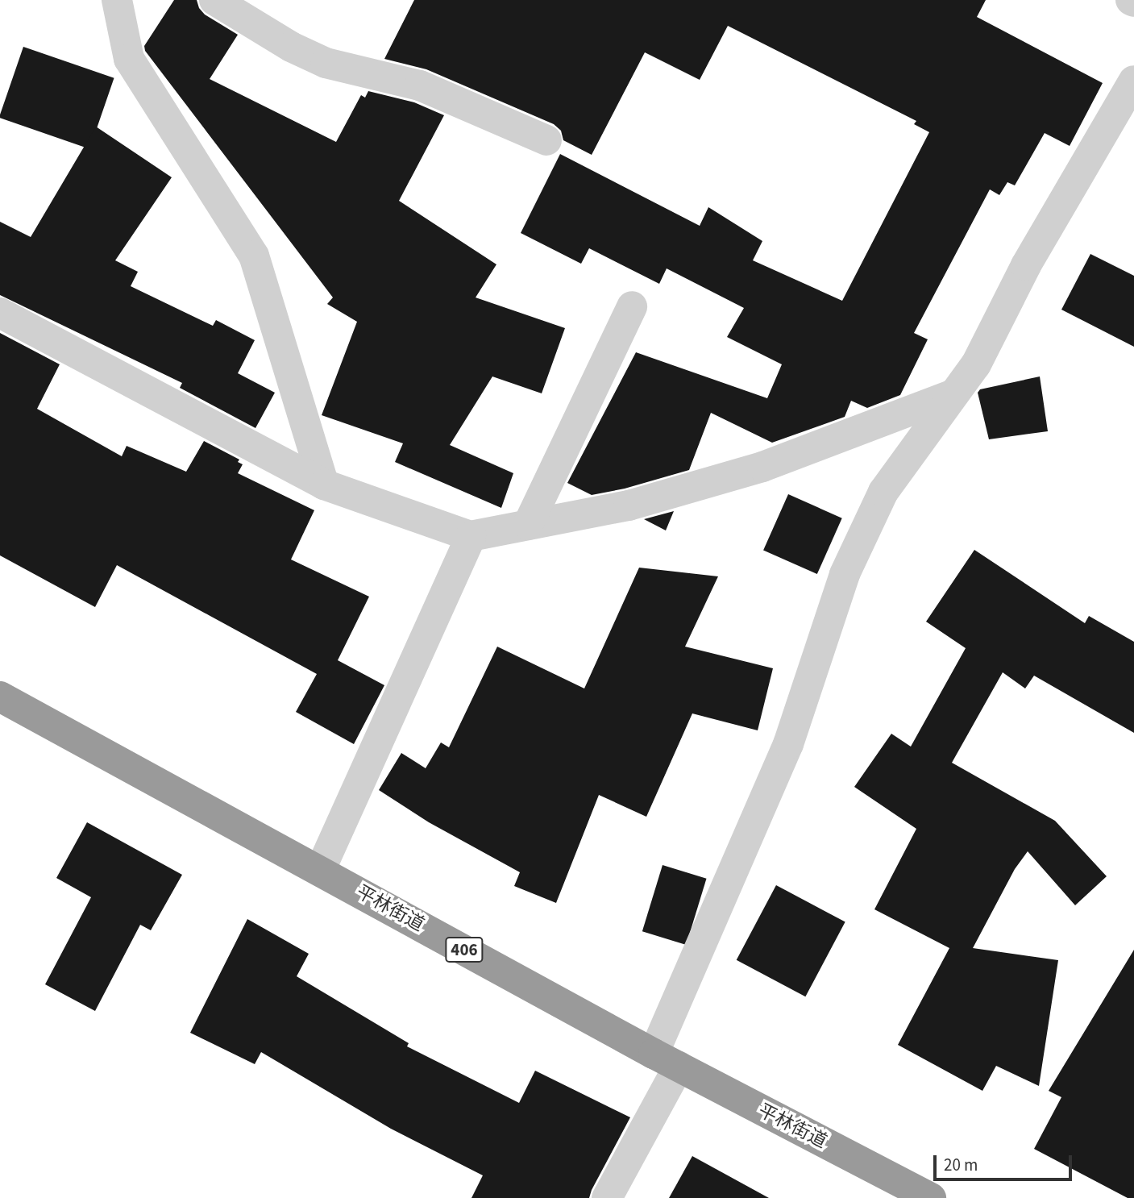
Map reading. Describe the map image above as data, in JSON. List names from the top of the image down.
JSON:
{
  "streets": {
    "highway": ["平林街道", "406"]
  },
  "scale_bar": "20 m"
}
